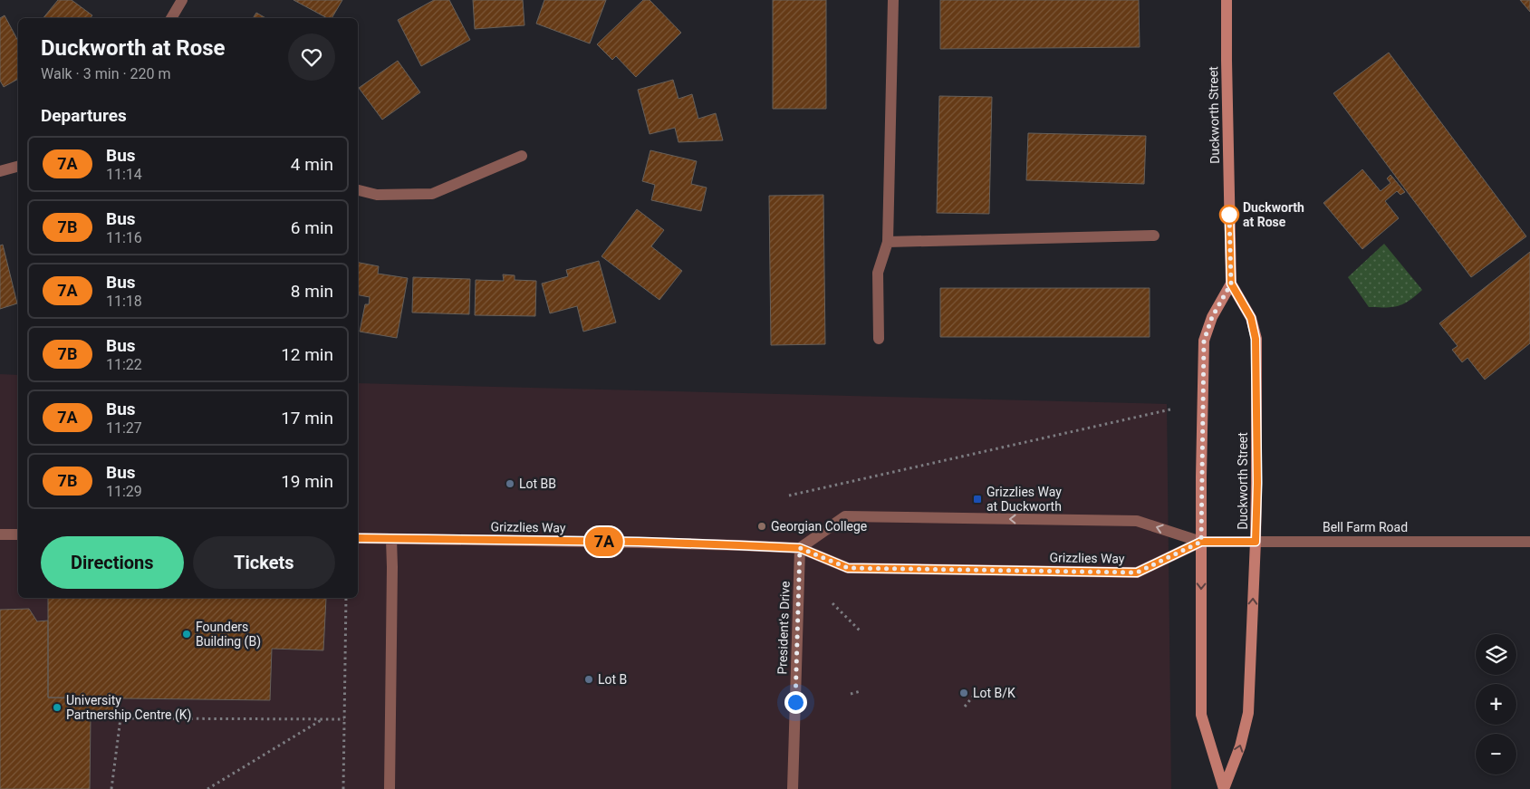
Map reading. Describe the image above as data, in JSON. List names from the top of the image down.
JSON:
{
  "streets": {
    "main road": ["Duckworth Street"],
    "street": ["Grizzlies Way", "Bell Farm Road", "President's Drive"]
  },
  "crossings": [
    ["Duckworth Street", "Grizzlies Way"],
    ["Duckworth Street", "Bell Farm Road"],
    ["Grizzlies Way", "Bell Farm Road"],
    ["Grizzlies Way", "President's Drive"]
  ],
  "places": {
    "other": [
      "Duckworth at Rose",
      "Lot BB",
      "Georgian College",
      "Founders Building (B)",
      "Lot B",
      "Lot B/K",
      "University Partnership Centre (K)"
    ],
    "transit": ["Grizzlies Way at Duckworth"]
  },
  "lines": ["bus line 7A"],
  "page": {
    "on_map": "7A",
    "heading": [
      ["Duckworth at Rose", "Walk · 3 min · 220 m"],
      "Departures"
    ],
    "list": [
      {
        "mark": "7A",
        "name": "Bus",
        "note": "11:14",
        "value": "4 min"
      },
      {
        "mark": "7B",
        "name": "Bus",
        "note": "11:16",
        "value": "6 min"
      },
      {
        "mark": "7A",
        "name": "Bus",
        "note": "11:18",
        "value": "8 min"
      },
      {
        "mark": "7B",
        "name": "Bus",
        "note": "11:22",
        "value": "12 min"
      },
      {
        "mark": "7A",
        "name": "Bus",
        "note": "11:27",
        "value": "17 min"
      },
      {
        "mark": "7B",
        "name": "Bus",
        "note": "11:29",
        "value": "19 min"
      }
    ],
    "buttons": ["Directions", "Tickets"],
    "map_buttons": ["+", "−"]
  }
}
